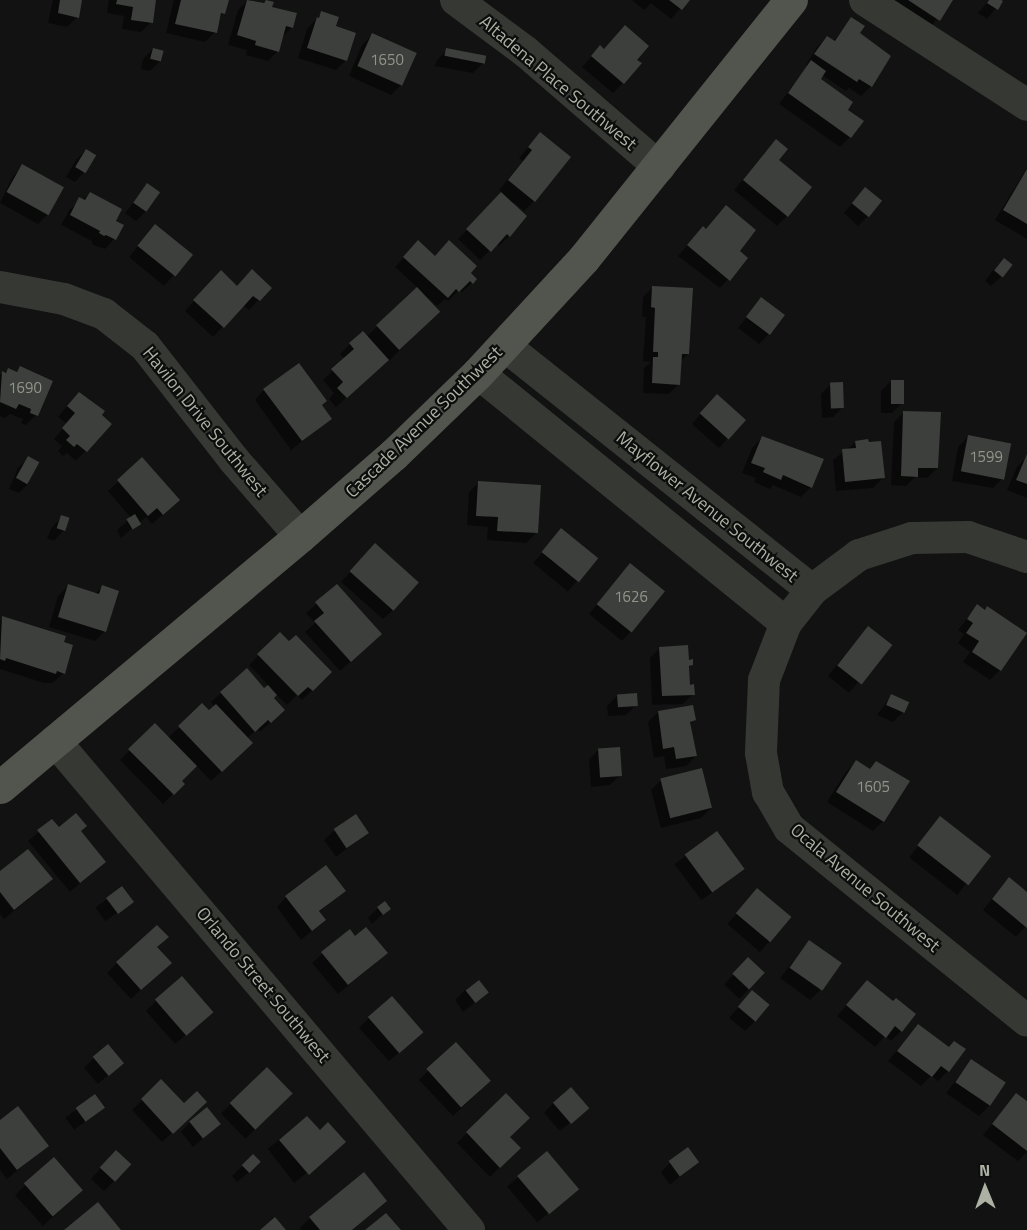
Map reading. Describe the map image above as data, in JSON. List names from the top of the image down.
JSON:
{
  "streets": {
    "main road": ["Cascade Avenue Southwest"],
    "street": [
      "Altadena Place Southwest",
      "Havilon Drive Southwest",
      "Mayflower Avenue Southwest",
      "Ocala Avenue Southwest",
      "Orlando Street Southwest"
    ]
  },
  "crossings": [
    ["Altadena Place Southwest", "Cascade Avenue Southwest"],
    ["Havilon Drive Southwest", "Cascade Avenue Southwest"],
    ["Cascade Avenue Southwest", "Mayflower Avenue Southwest"],
    ["Cascade Avenue Southwest", "Orlando Street Southwest"],
    ["Mayflower Avenue Southwest", "Ocala Avenue Southwest"]
  ],
  "house_numbers": [
    "1650",
    "1690",
    "1599",
    "1626",
    "1605"
  ],
  "north": "top"
}
